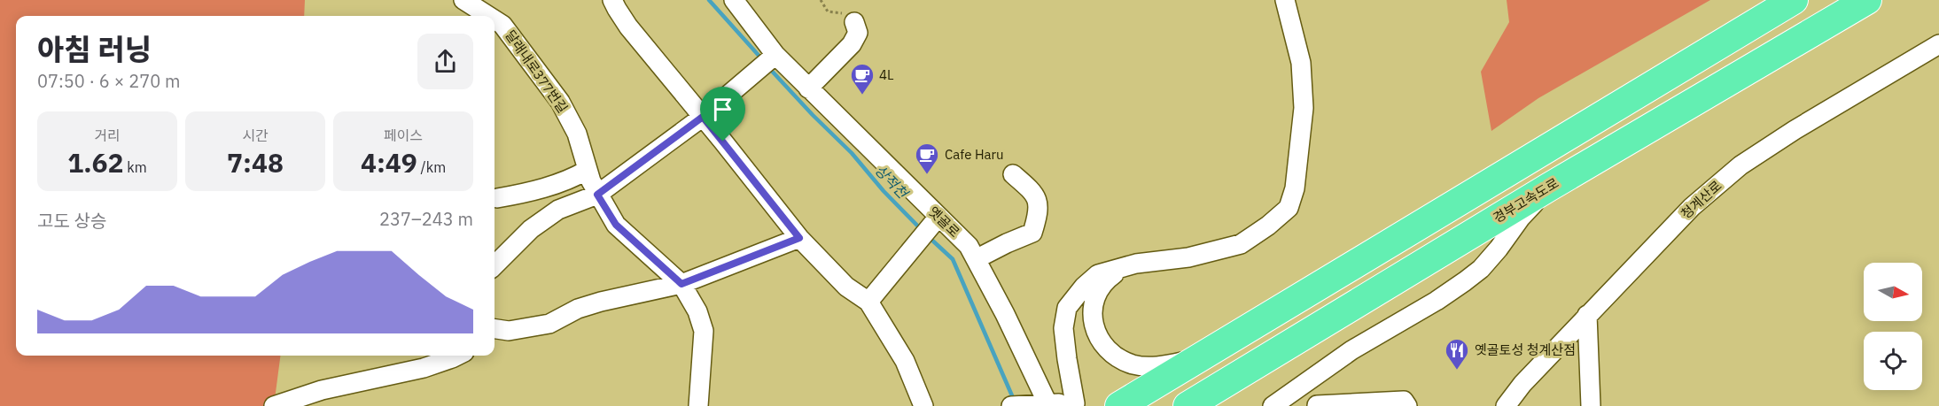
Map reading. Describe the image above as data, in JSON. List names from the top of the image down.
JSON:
{
  "streets": {
    "highway": ["경부고속도로"],
    "street": ["달래내로377번길", "청계산로", "옛골로"]
  },
  "water": ["상적천"],
  "places": {
    "cafe": ["4L", "Cafe Haru"],
    "restaurant": ["옛골토성 청계산점"]
  },
  "north": "right",
  "page": {
    "heading": ["아침 러닝", "07:50 · 6 × 270 m"],
    "stats": [
      ["거리", "1.62 km"],
      ["시간", "7:48"],
      ["페이스", "4:49 /km"]
    ],
    "chart": ["고도 상승", "237–243 m"]
  }
}
